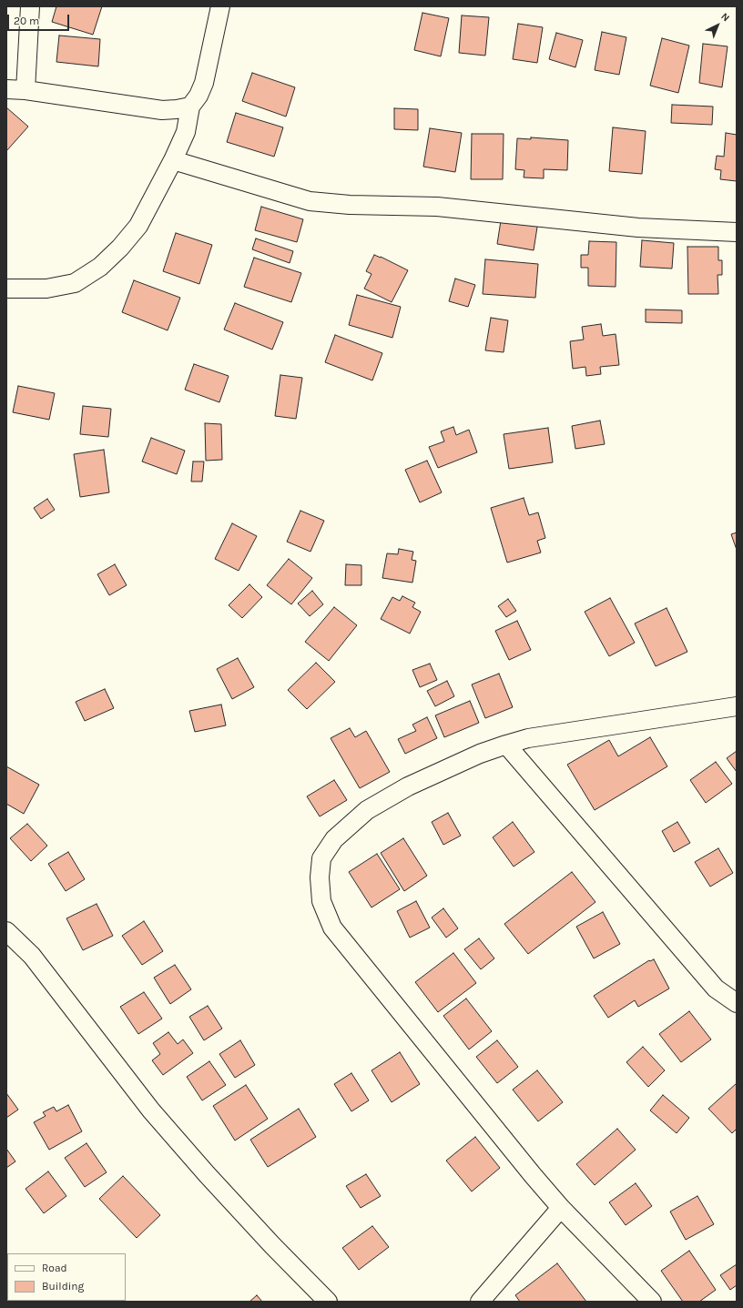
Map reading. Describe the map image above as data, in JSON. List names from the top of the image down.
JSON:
{
  "legend": ["Road", "Building"],
  "scale_bar": "20 m",
  "north": "top right"
}
